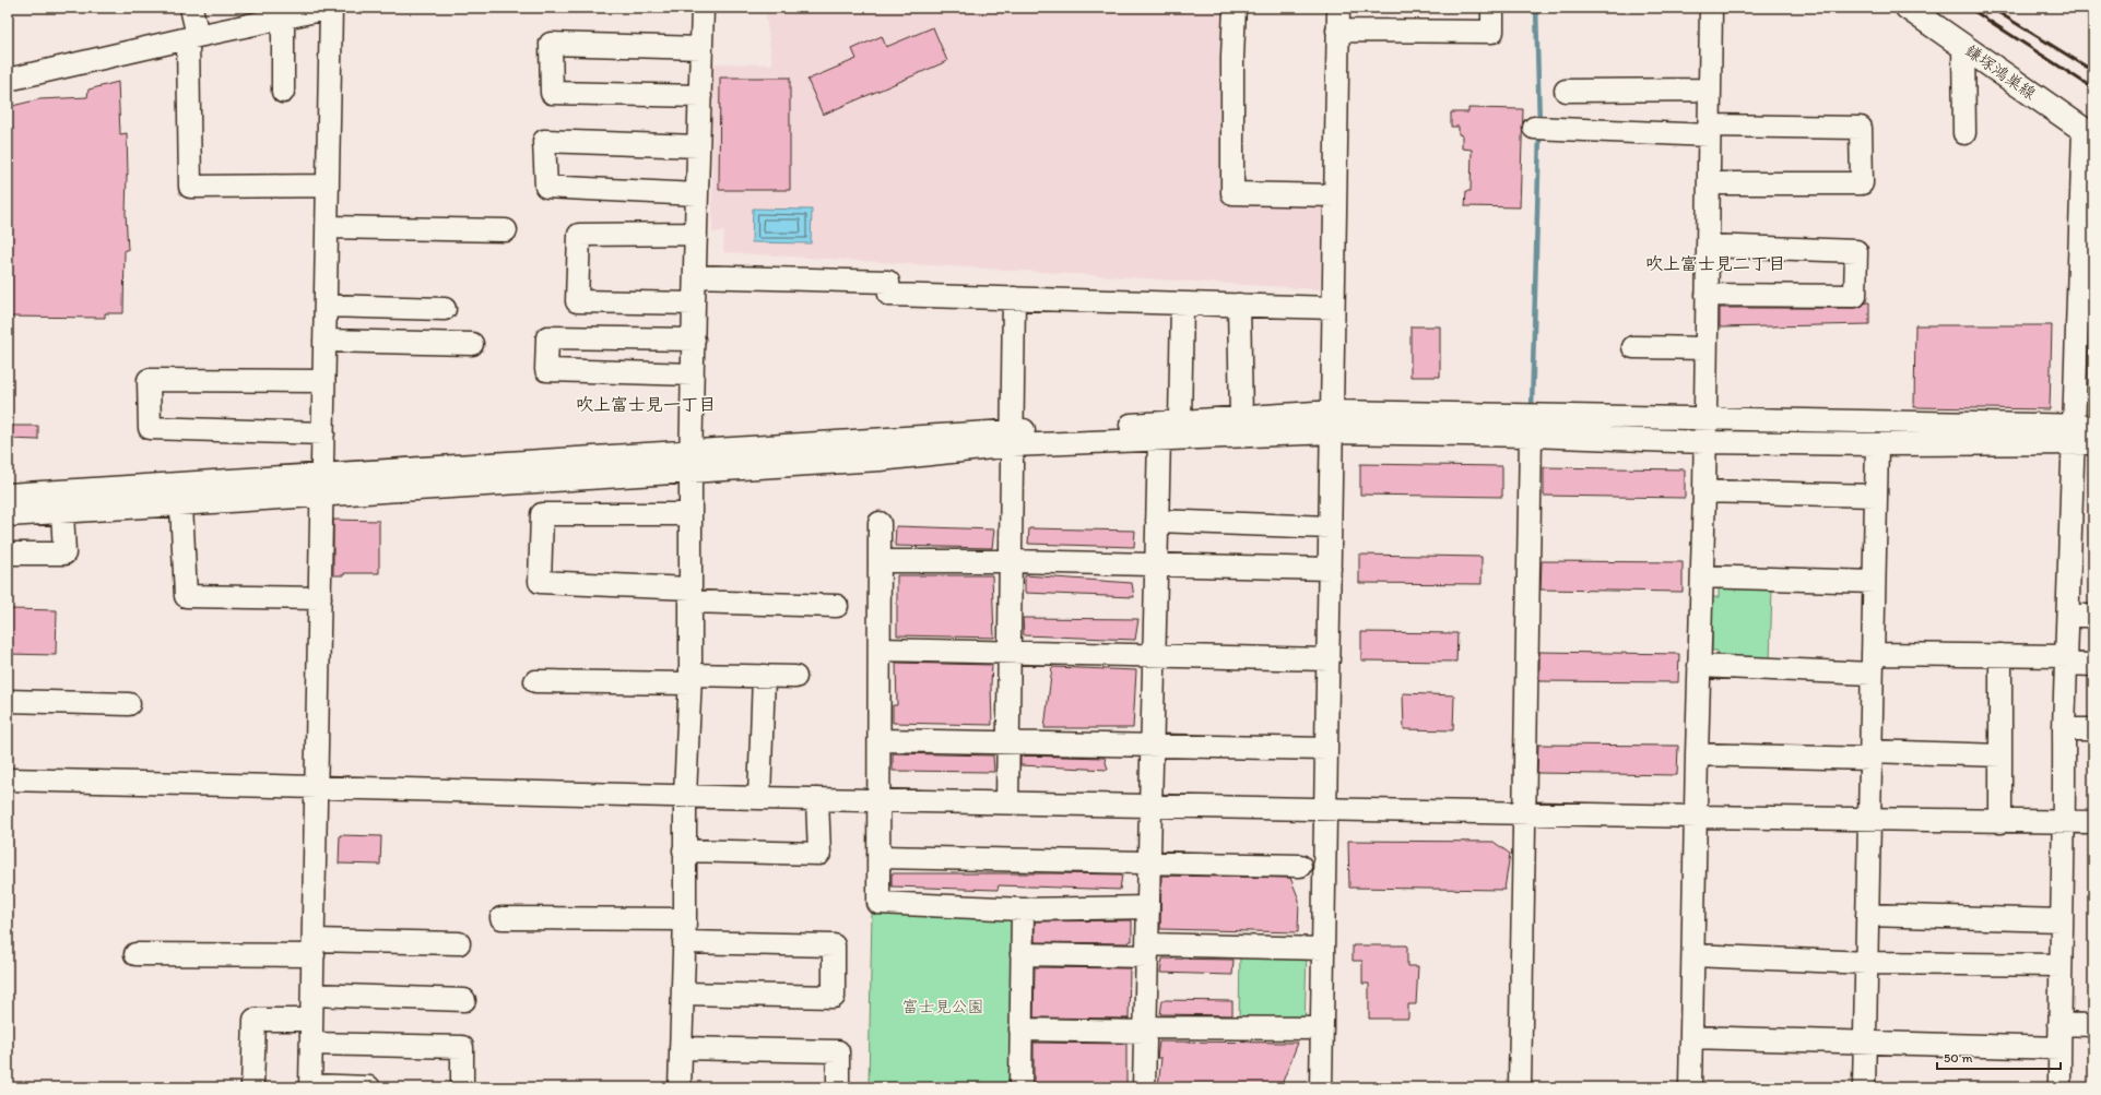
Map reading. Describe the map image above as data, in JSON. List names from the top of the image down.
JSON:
{
  "streets": {
    "main road": ["鎌塚鴻巣線"]
  },
  "districts": ["吹上富士見二丁目", "吹上富士見一丁目"],
  "parks": ["富士見公園"],
  "scale_bar": "50 m"
}
